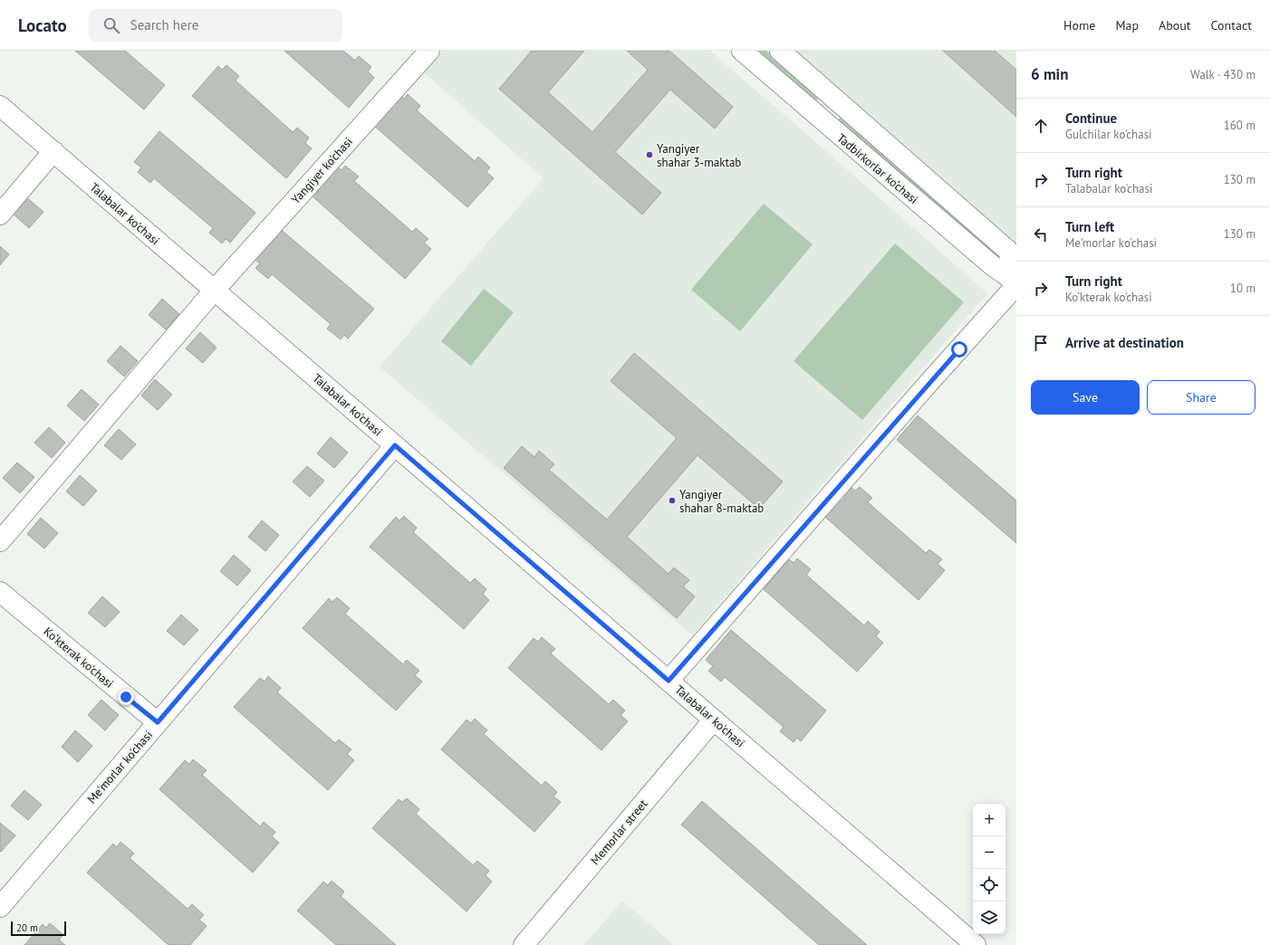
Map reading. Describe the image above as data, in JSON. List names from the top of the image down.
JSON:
{
  "streets": {
    "street": [
      "Tadbirkorlar ko‘chasi",
      "Yangiyer ko'chasi",
      "Talabalar ko'chasi",
      "Ko‘kterak ko'chasi",
      "Me'morlar ko'chasi",
      "Memorlar street"
    ]
  },
  "crossings": [
    ["Yangiyer ko'chasi", "Talabalar ko'chasi"],
    ["Talabalar ko'chasi", "Me'morlar ko'chasi"],
    ["Talabalar ko'chasi", "Memorlar street"],
    ["Ko‘kterak ko'chasi", "Me'morlar ko'chasi"]
  ],
  "places": ["Yangiyer shahar 3-maktab", "Yangiyer shahar 8-maktab"],
  "scale_bar": "20 m",
  "page": {
    "header": "Locato",
    "search": "Search here",
    "nav": [
      "Home",
      "Map",
      "About",
      "Contact"
    ],
    "heading": ["6 min", "Walk · 430 m"],
    "list": [
      ["Continue", "Gulchilar ko'chasi", "160 m"],
      ["Turn right", "Talabalar ko'chasi", "130 m"],
      ["Turn left", "Me'morlar ko'chasi", "130 m"],
      ["Turn right", "Ko‘kterak ko'chasi", "10 m"],
      "Arrive at destination"
    ],
    "buttons": ["Save", "Share"],
    "map_buttons": ["+", "−"],
    "scale": "20 m"
  }
}
